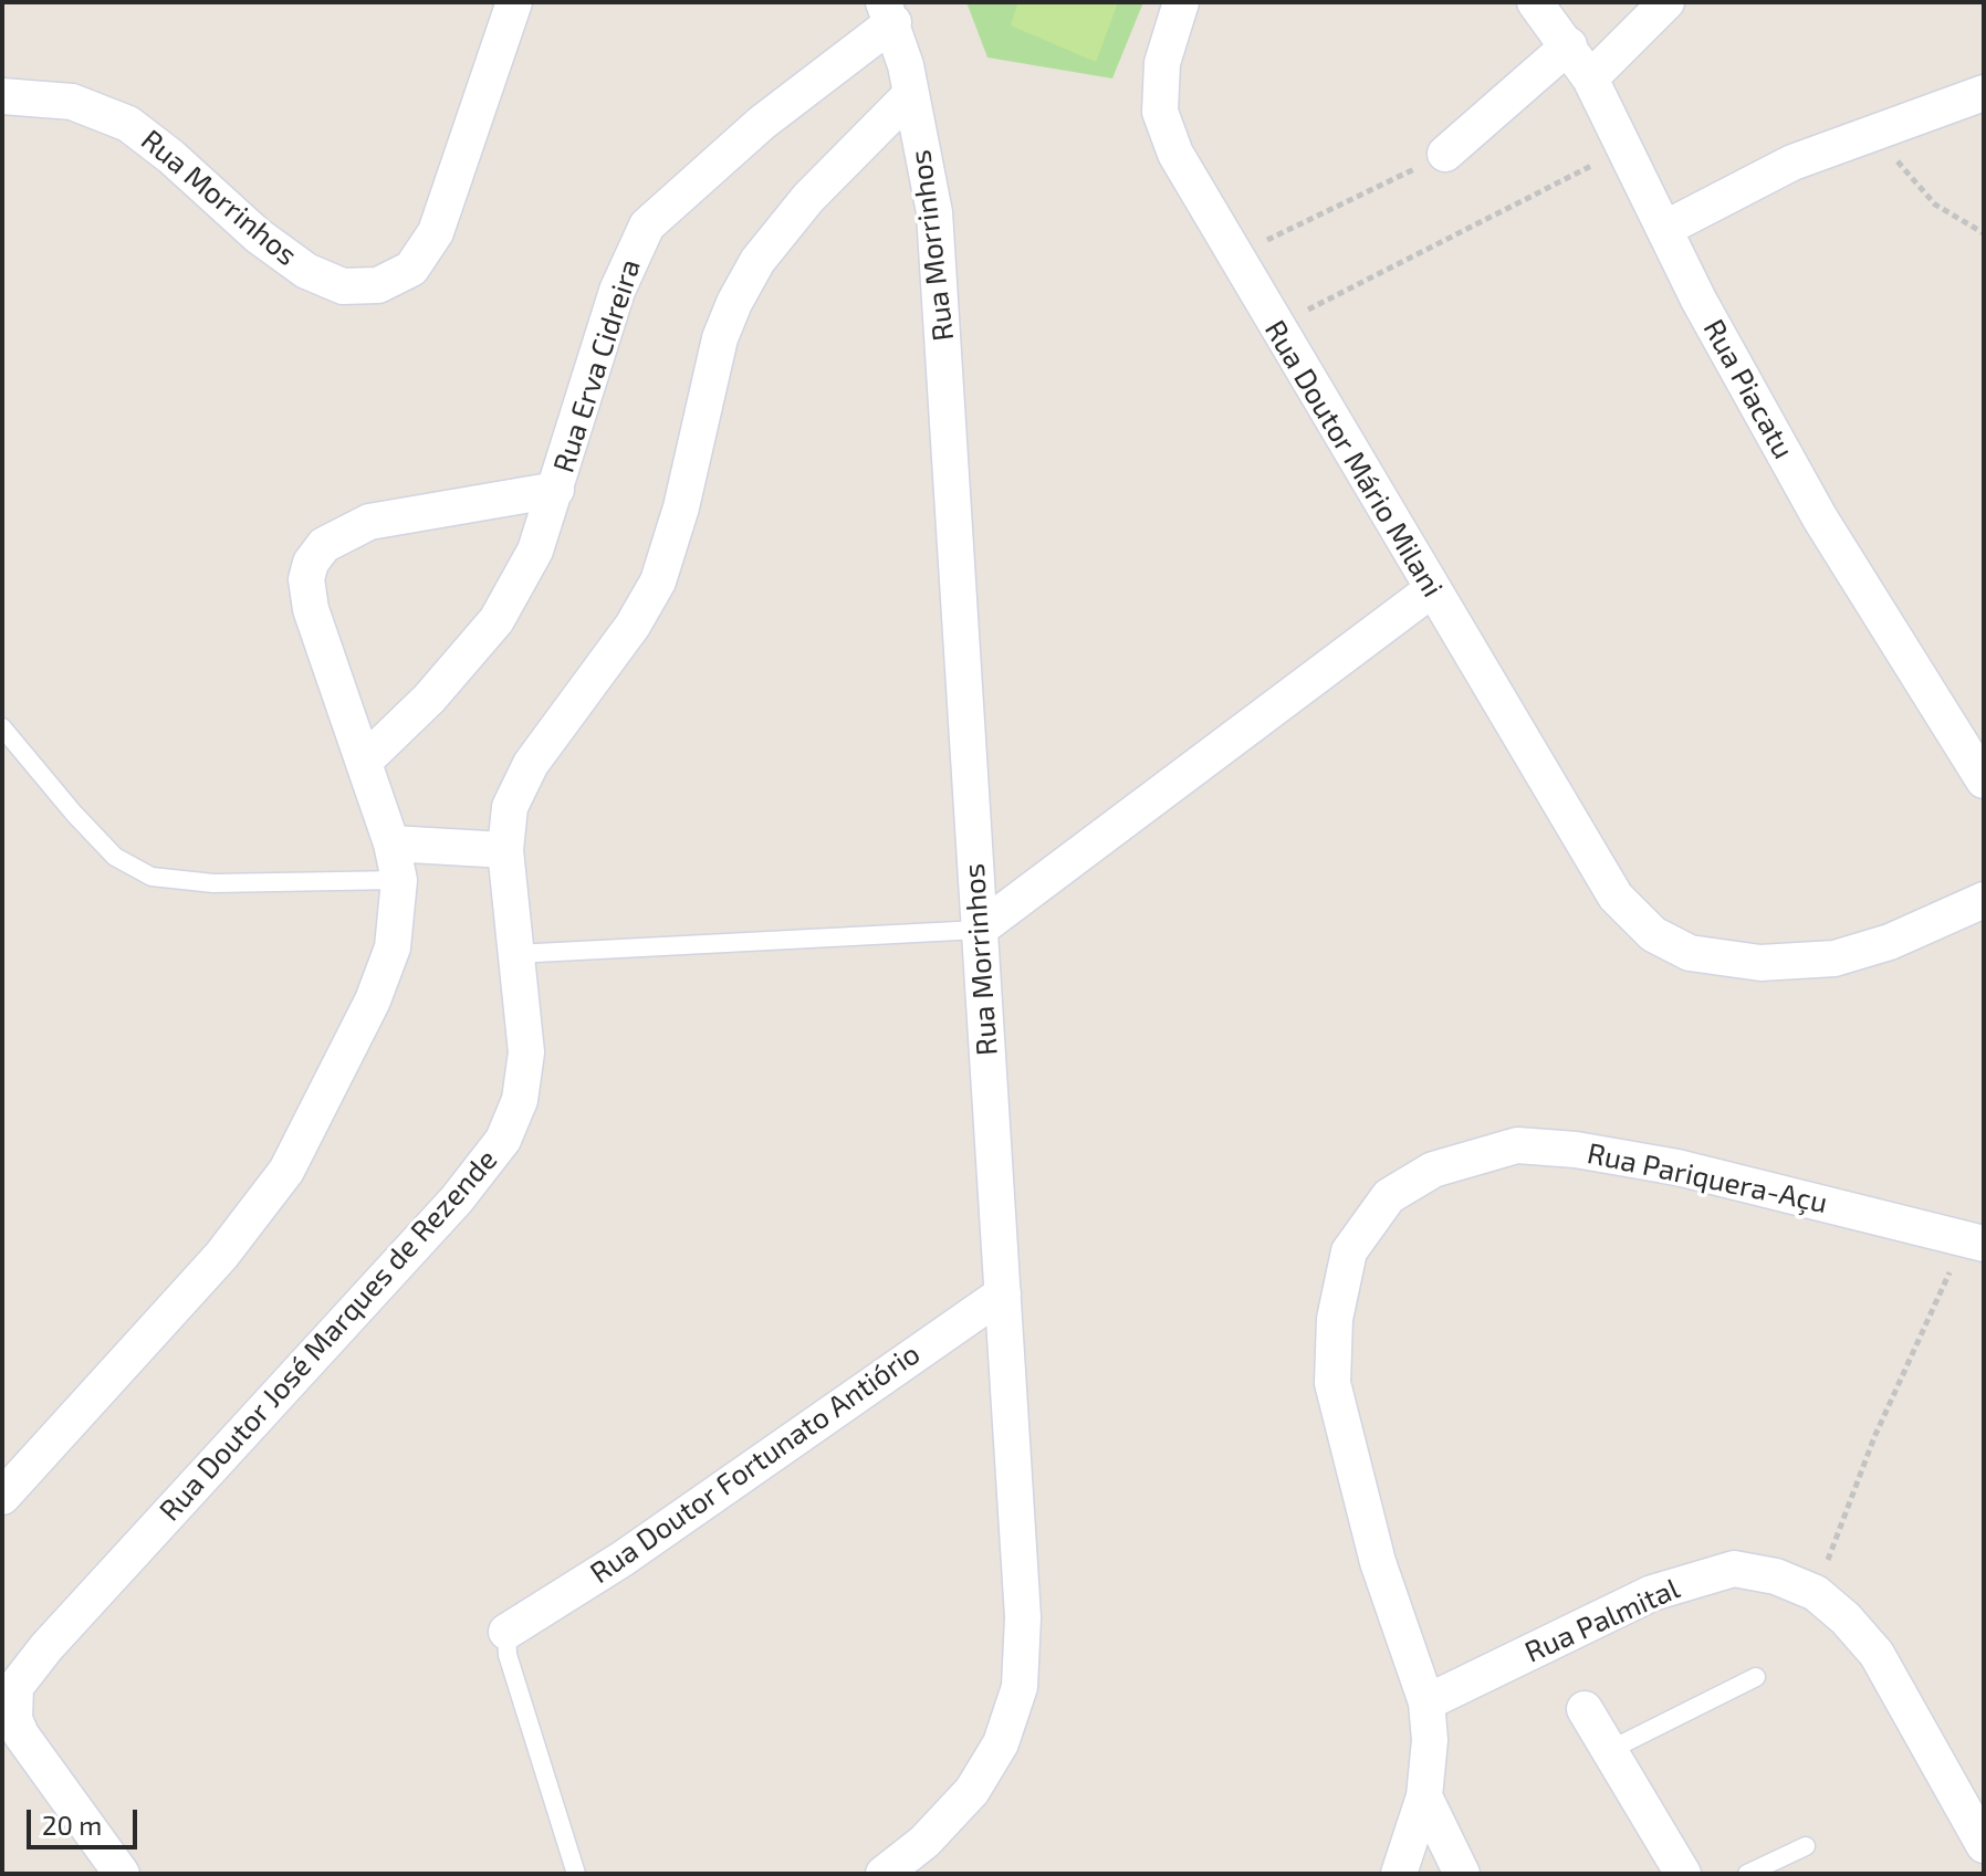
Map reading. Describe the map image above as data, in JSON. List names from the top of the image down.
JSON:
{
  "streets": {
    "street": [
      "Rua Morrinhos",
      "Rua Erva Cidreira",
      "Rua Piacatu",
      "Rua Doutor Mário Milani",
      "Rua Pariquera-Açu",
      "Rua Doutor José Marques de Rezende",
      "Rua Doutor Fortunato Antiório",
      "Rua Palmital"
    ]
  },
  "crossings": [
    ["Rua Morrinhos", "Rua Erva Cidreira"],
    ["Rua Morrinhos", "Rua Doutor José Marques de Rezende"],
    ["Rua Morrinhos", "Rua Doutor Fortunato Antiório"],
    ["Rua Pariquera-Açu", "Rua Palmital"]
  ],
  "scale_bar": "20 m"
}
